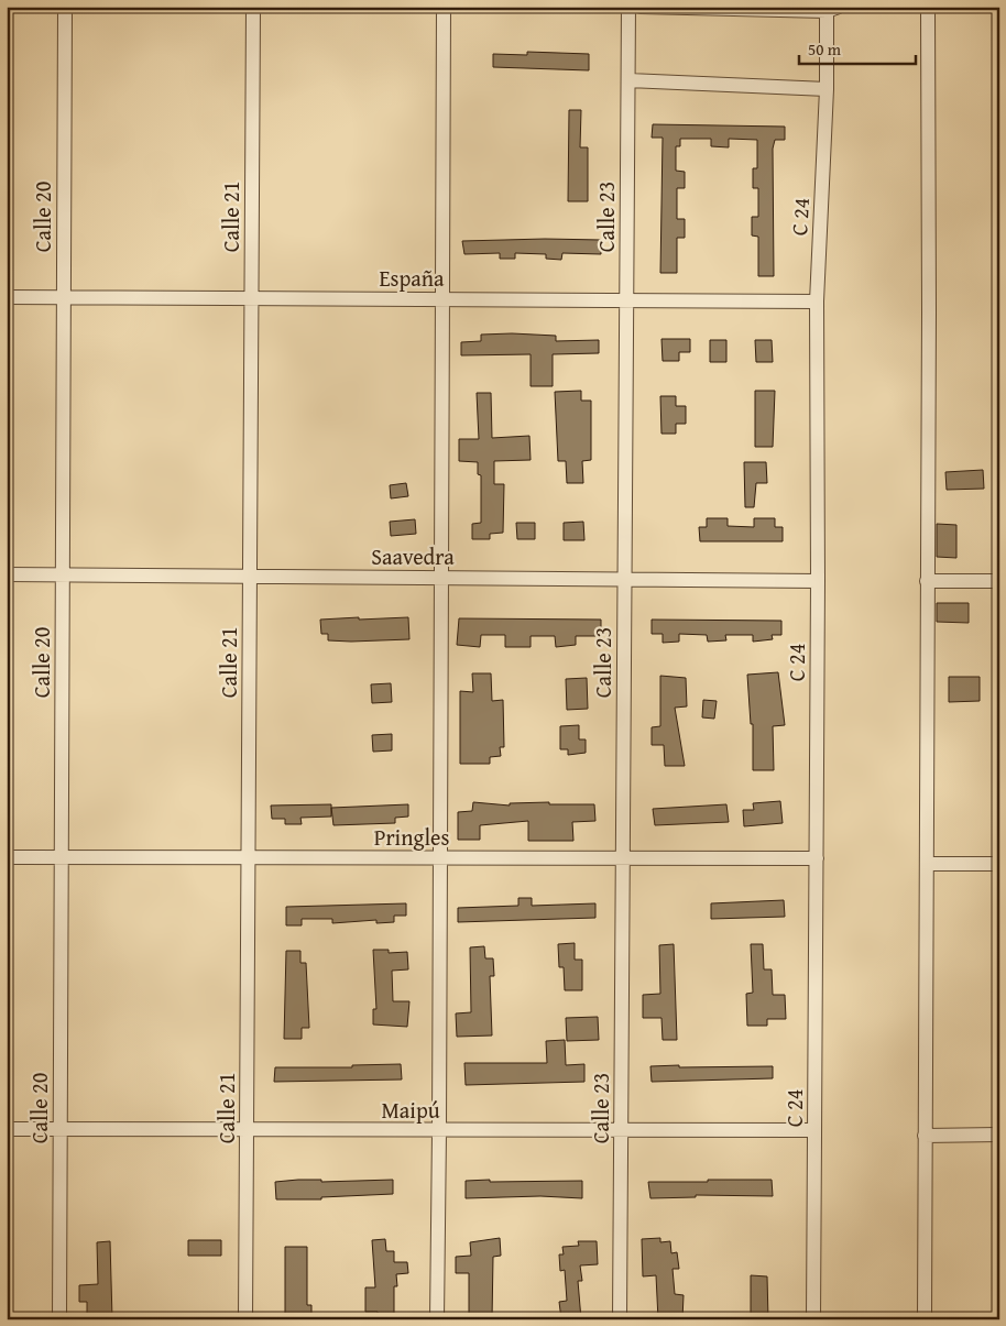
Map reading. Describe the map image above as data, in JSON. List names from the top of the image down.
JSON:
{
  "streets": {
    "street": [
      "Calle 20",
      "Calle 21",
      "Calle 23",
      "C 24",
      "España",
      "Saavedra",
      "Pringles",
      "Maipú"
    ]
  },
  "crossings": [
    ["Calle 20", "España"],
    ["Calle 20", "Saavedra"],
    ["Calle 20", "Pringles"],
    ["Calle 20", "Maipú"],
    ["Calle 21", "España"],
    ["Calle 21", "Saavedra"],
    ["Calle 21", "Pringles"],
    ["Calle 21", "Maipú"],
    ["Calle 23", "España"],
    ["Calle 23", "Saavedra"],
    ["Calle 23", "Pringles"],
    ["Calle 23", "Maipú"],
    ["C 24", "España"],
    ["C 24", "Saavedra"],
    ["C 24", "Pringles"],
    ["C 24", "Maipú"]
  ],
  "scale_bar": "50 m"
}
